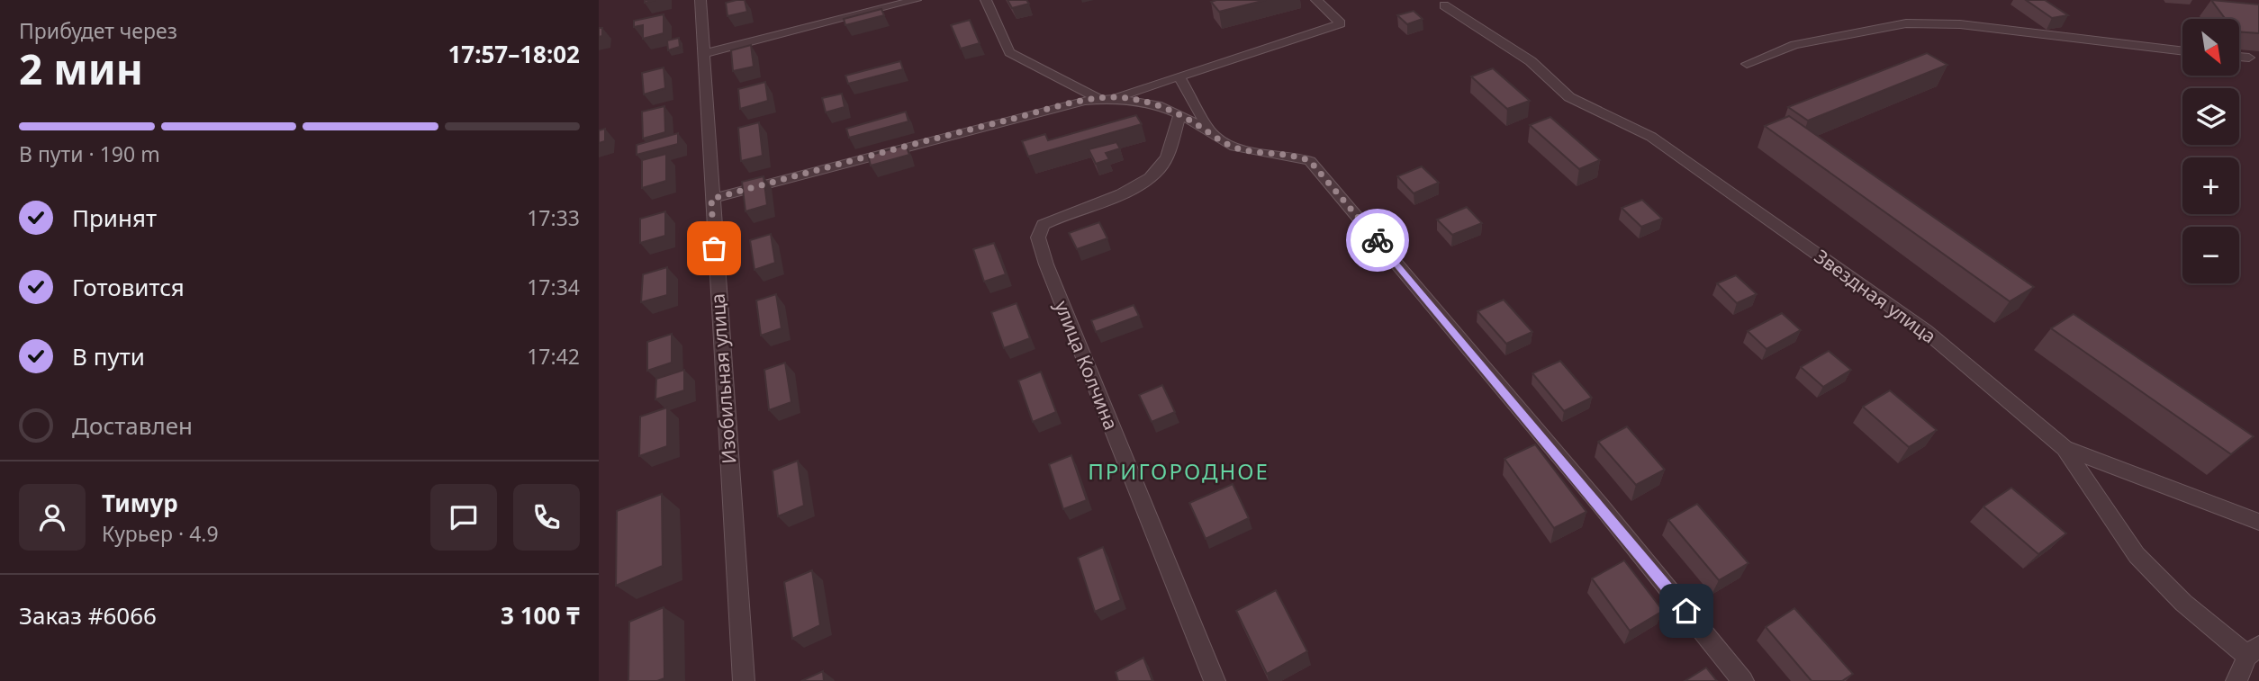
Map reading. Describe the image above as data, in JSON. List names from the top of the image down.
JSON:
{
  "streets": {
    "street": ["Звездная улица", "улица Колчина", "Изобильная улица"]
  },
  "districts": ["ПРИГОРОДНОЕ"],
  "north": "bottom right",
  "page": {
    "heading": ["2 мин", "Прибудет через", "17:57–18:02"],
    "panel": [
      "Тимур",
      "Курьер · 4.9",
      "Заказ #6066",
      "3 100 ₸"
    ],
    "map_buttons": ["+", "−"],
    "bar": "В пути · 190 m",
    "list": [
      ["Принят", "17:33"],
      ["Готовится", "17:34"],
      ["В пути", "17:42"],
      "Доставлен"
    ]
  }
}
